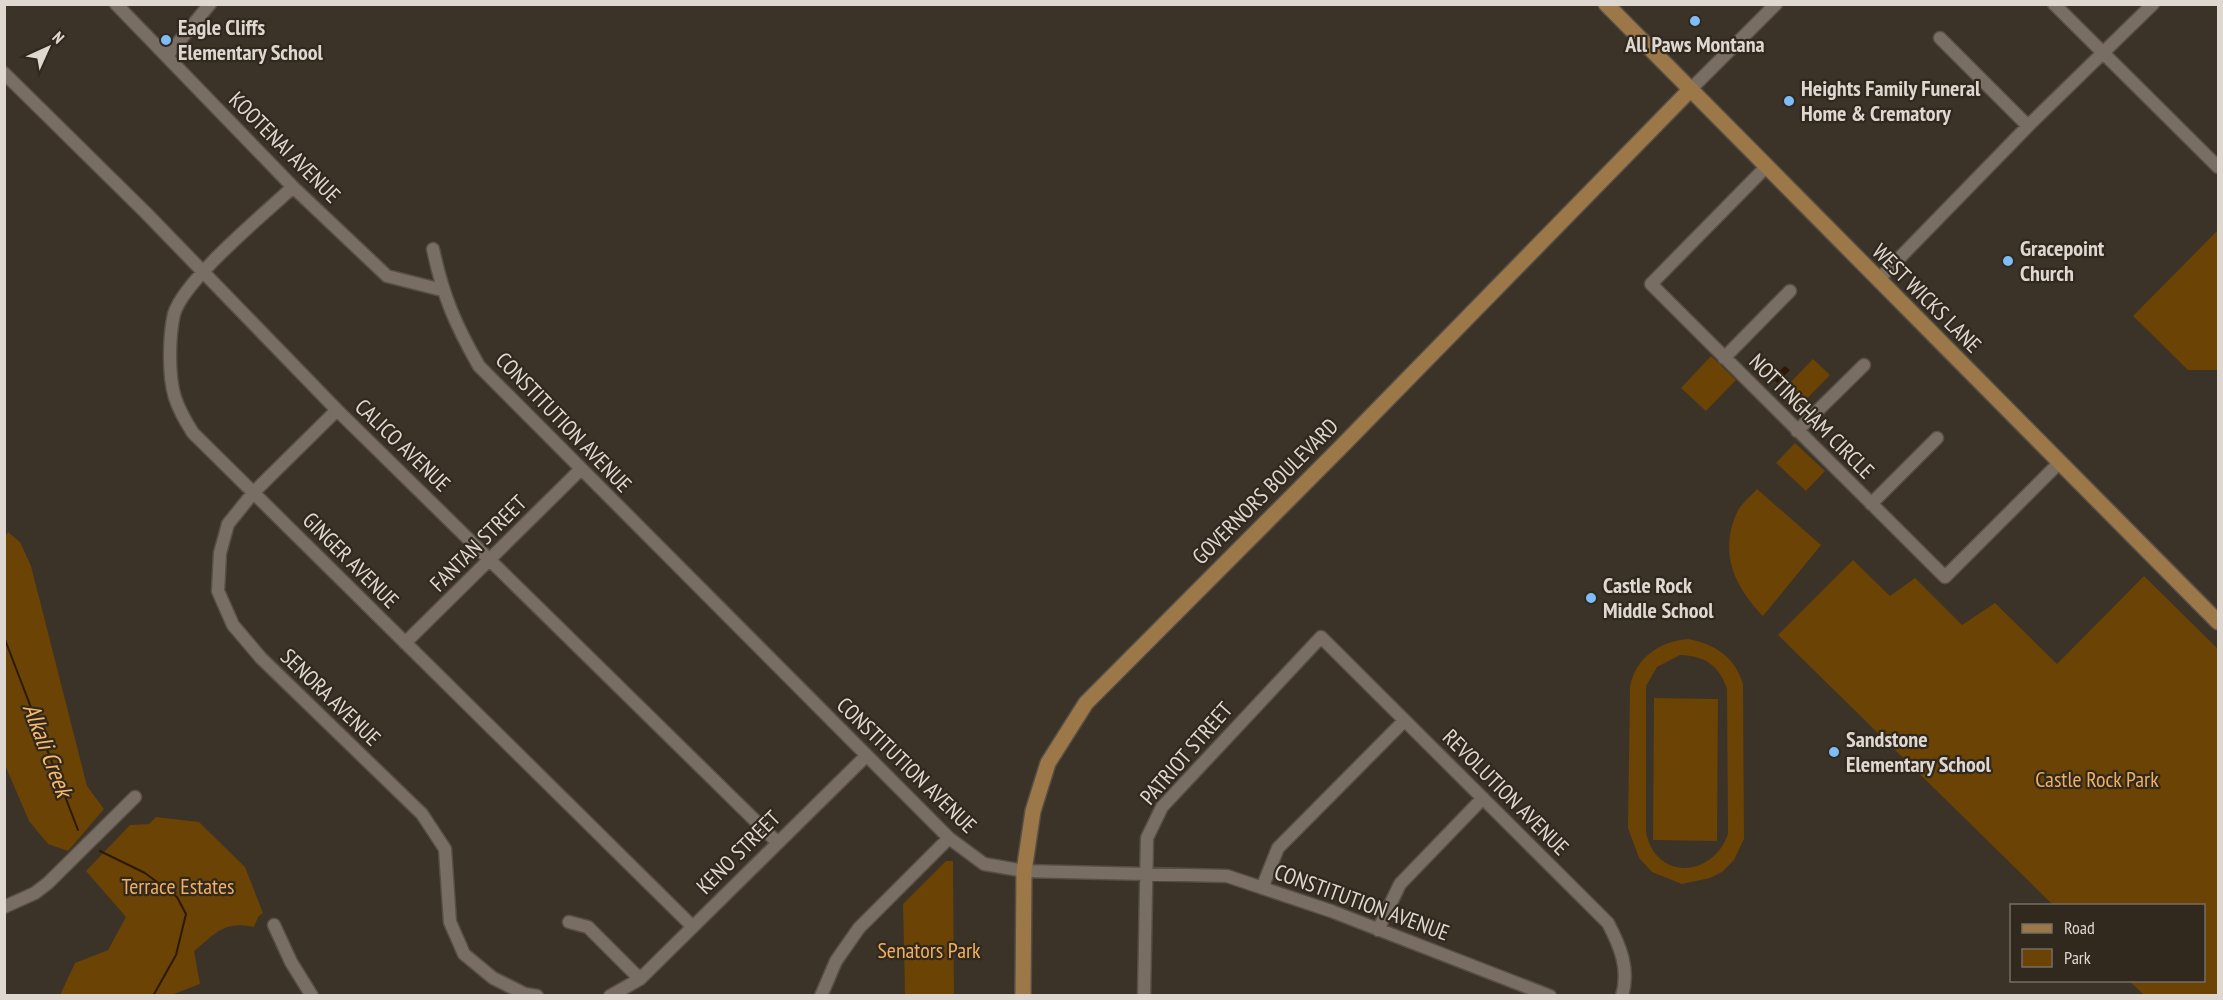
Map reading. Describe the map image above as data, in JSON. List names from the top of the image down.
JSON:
{
  "streets": {
    "main road": ["WEST WICKS LANE", "GOVERNORS BOULEVARD"],
    "street": [
      "KOOTENAI AVENUE",
      "NOTTINGHAM CIRCLE",
      "CONSTITUTION AVENUE",
      "CALICO AVENUE",
      "FANTAN STREET",
      "GINGER AVENUE",
      "SENORA AVENUE",
      "PATRIOT STREET",
      "REVOLUTION AVENUE",
      "KENO STREET"
    ]
  },
  "crossings": [
    ["KOOTENAI AVENUE", "CONSTITUTION AVENUE"],
    ["KOOTENAI AVENUE", "GINGER AVENUE"],
    ["WEST WICKS LANE", "NOTTINGHAM CIRCLE"],
    ["WEST WICKS LANE", "GOVERNORS BOULEVARD"],
    ["CONSTITUTION AVENUE", "GOVERNORS BOULEVARD"],
    ["CONSTITUTION AVENUE", "FANTAN STREET"],
    ["CONSTITUTION AVENUE", "PATRIOT STREET"],
    ["CONSTITUTION AVENUE", "KENO STREET"],
    ["CALICO AVENUE", "FANTAN STREET"],
    ["CALICO AVENUE", "GINGER AVENUE"],
    ["CALICO AVENUE", "SENORA AVENUE"],
    ["CALICO AVENUE", "KENO STREET"],
    ["FANTAN STREET", "GINGER AVENUE"],
    ["GINGER AVENUE", "SENORA AVENUE"],
    ["GINGER AVENUE", "KENO STREET"],
    ["PATRIOT STREET", "REVOLUTION AVENUE"]
  ],
  "water": ["Alkali Creek"],
  "parks": ["Castle Rock Park", "Terrace Estates", "Senators Park"],
  "places": [
    "All Paws Montana",
    "Eagle Cliffs Elementary School",
    "Heights Family Funeral Home & Crematory",
    "Gracepoint Church",
    "Castle Rock Middle School",
    "Sandstone Elementary School"
  ],
  "legend": ["Road", "Park"],
  "north": "top right"
}
